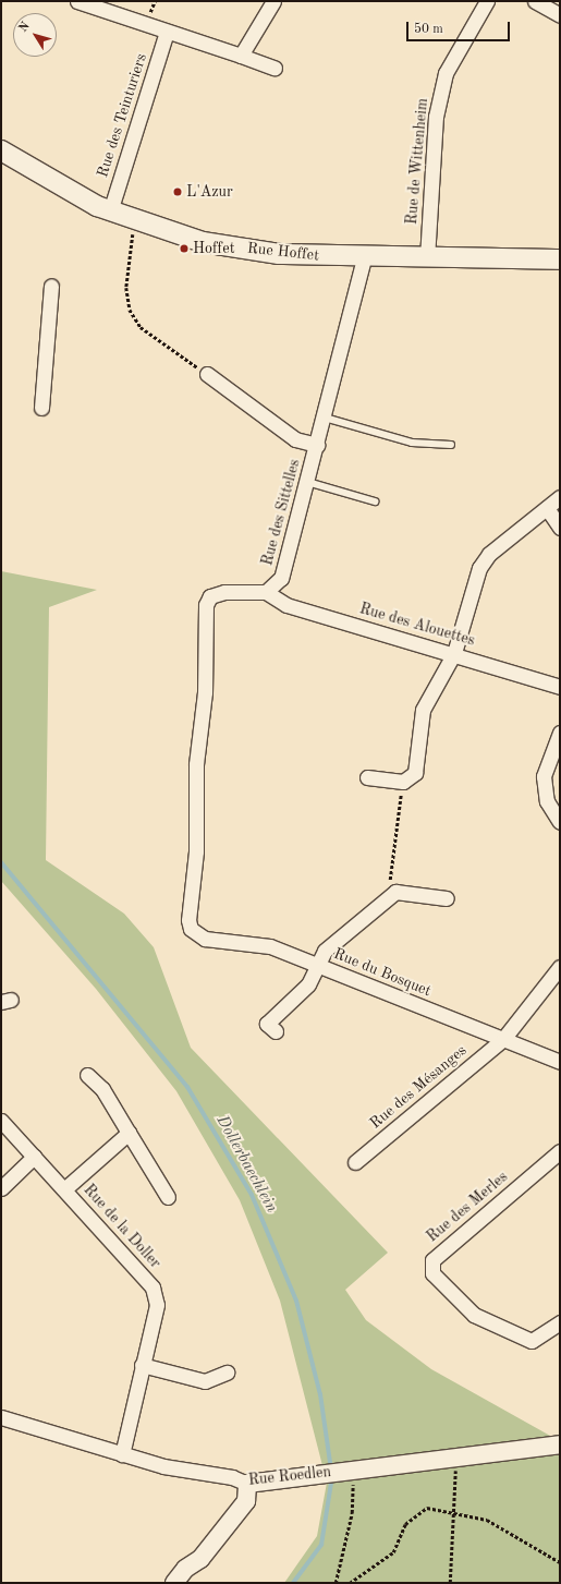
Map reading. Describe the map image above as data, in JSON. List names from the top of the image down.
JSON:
{
  "streets": {
    "main road": ["Rue Hoffet"],
    "street": [
      "Rue des Teinturiers",
      "Rue de Wittenheim",
      "Rue des Sittelles",
      "Rue des Alouettes",
      "Rue du Bosquet",
      "Rue des Mésanges",
      "Rue des Merles",
      "Rue de la Doller",
      "Rue Roedlen"
    ]
  },
  "crossings": [
    ["Rue des Teinturiers", "Rue Hoffet"],
    ["Rue de Wittenheim", "Rue Hoffet"],
    ["Rue Hoffet", "Rue des Sittelles"],
    ["Rue des Sittelles", "Rue des Alouettes"],
    ["Rue des Sittelles", "Rue du Bosquet"],
    ["Rue des Alouettes", "Rue du Bosquet"],
    ["Rue du Bosquet", "Rue des Mésanges"],
    ["Rue de la Doller", "Rue Roedlen"]
  ],
  "water": ["Dollerbaechlein"],
  "places": ["L'Azur", "Hoffet"],
  "scale_bar": "50 m",
  "north": "top left"
}
